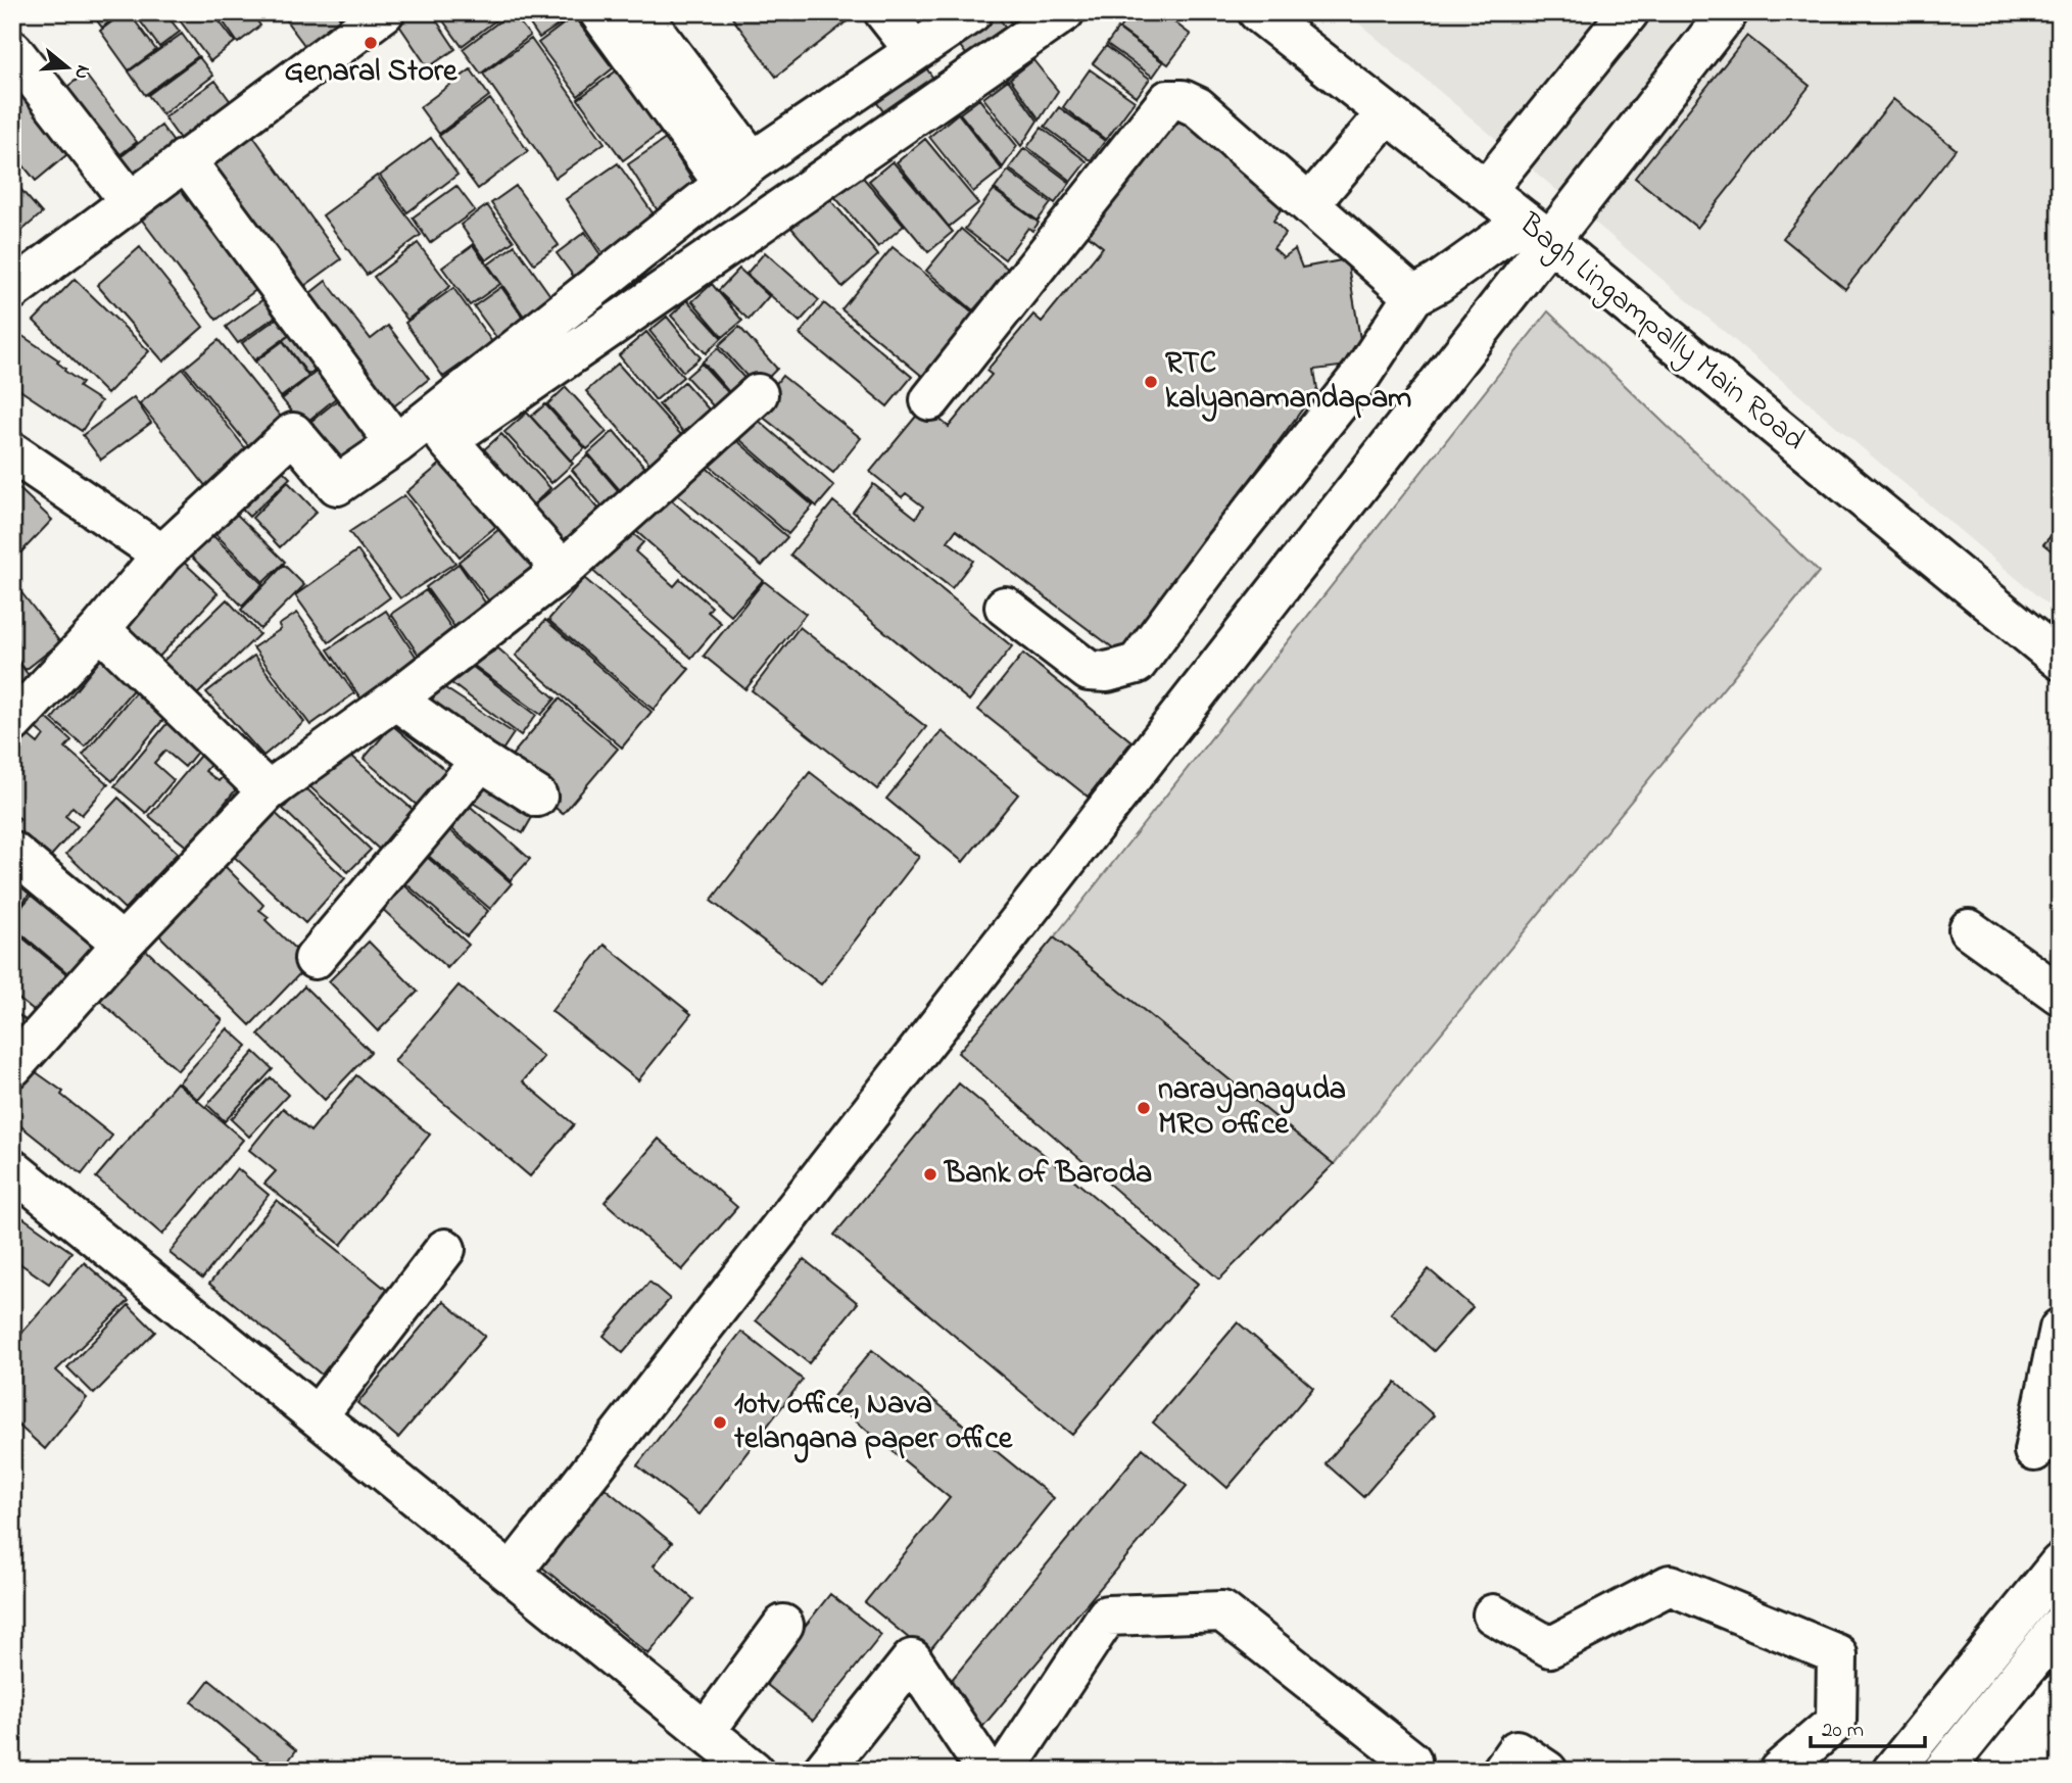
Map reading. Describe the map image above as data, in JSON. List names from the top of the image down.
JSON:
{
  "streets": {
    "street": ["Bagh Lingampally Main Road"]
  },
  "places": [
    "Genaral Store",
    "RTC kalyanamandapam",
    "narayanaguda MRO office",
    "Bank of Baroda",
    "10tv office, Nava telangana paper office"
  ],
  "scale_bar": "20 m",
  "north": "right"
}
